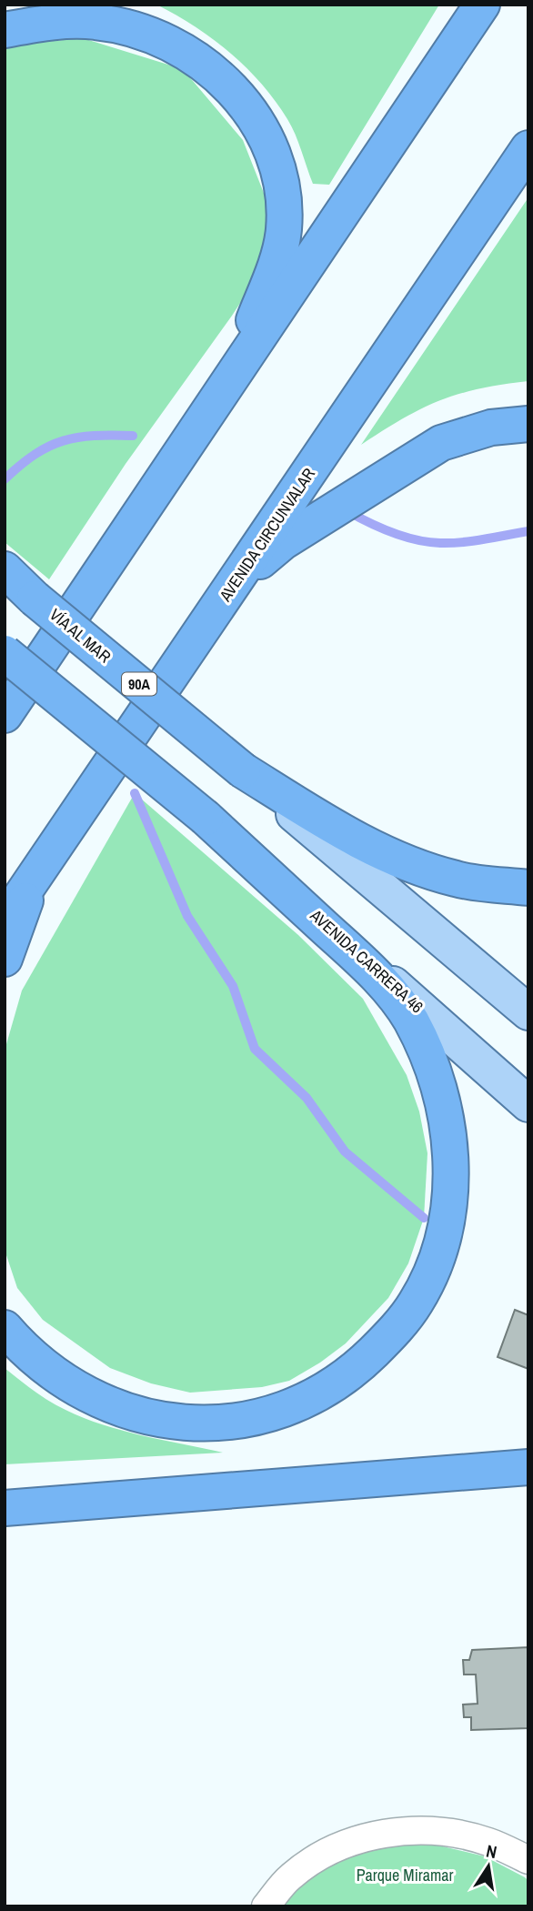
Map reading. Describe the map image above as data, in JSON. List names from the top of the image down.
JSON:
{
  "streets": {
    "highway": ["AVENIDA CIRCUNVALAR", "VÍA AL MAR", "90A"],
    "main road": ["AVENIDA CARRERA 46"]
  },
  "parks": ["Parque Miramar"],
  "north": "top"
}
